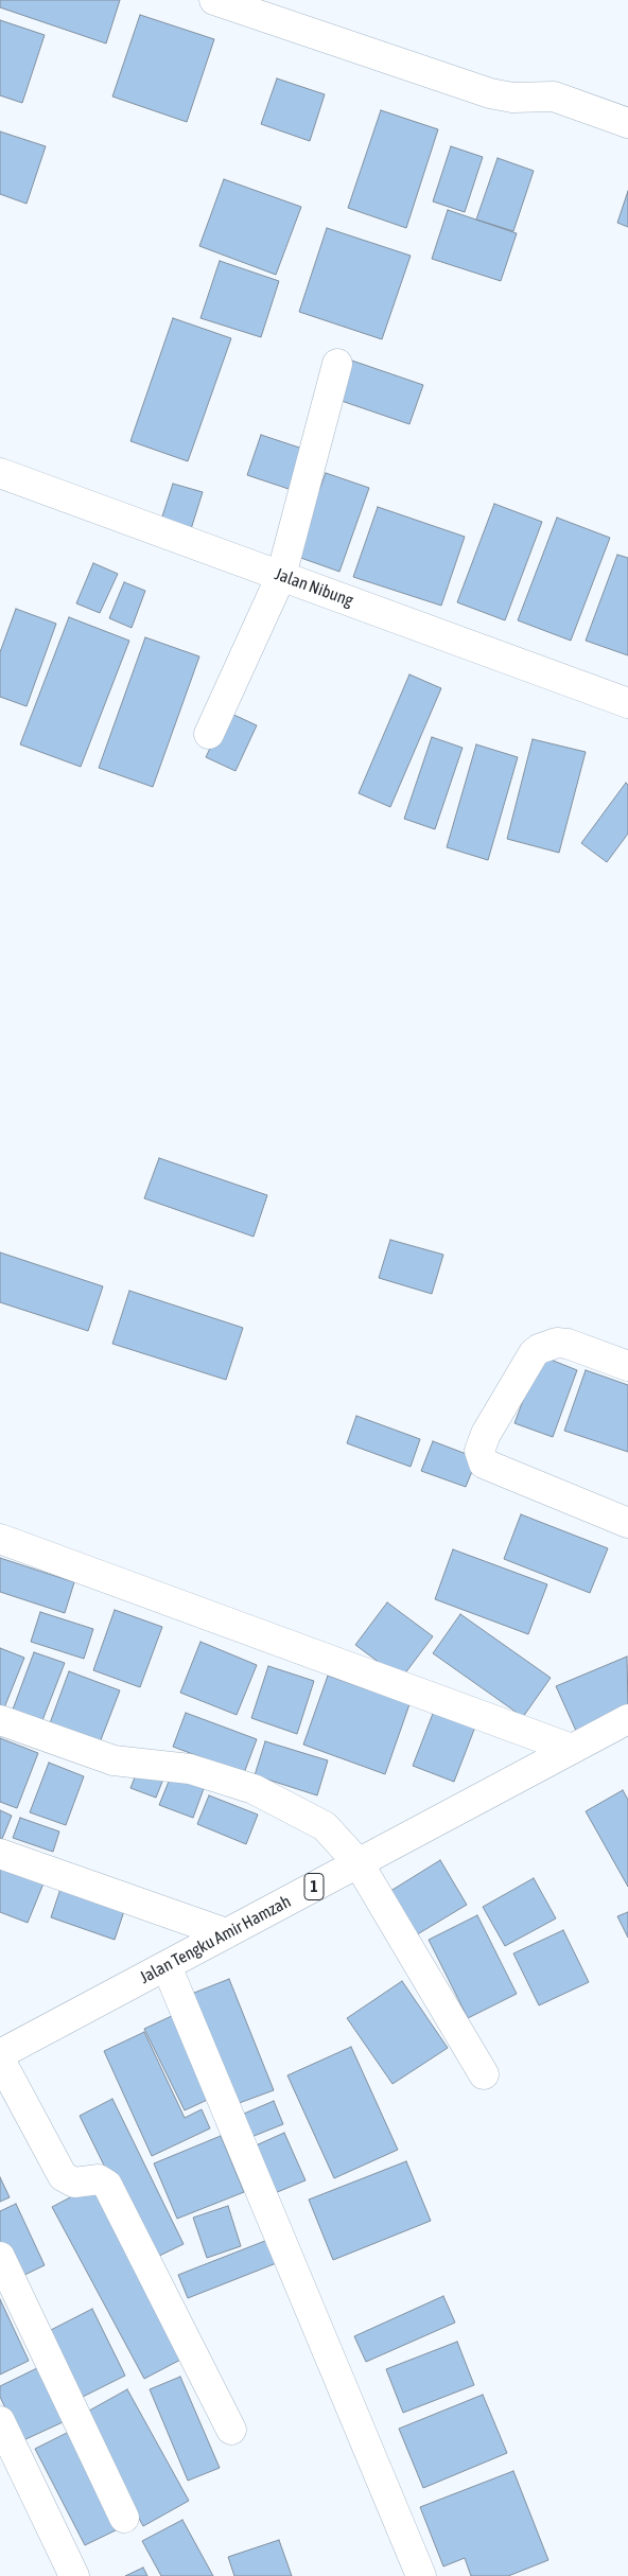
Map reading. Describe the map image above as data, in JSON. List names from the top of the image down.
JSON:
{
  "streets": {
    "street": ["Jalan Nibung", "1", "Jalan Tengku Amir Hamzah"]
  }
}
